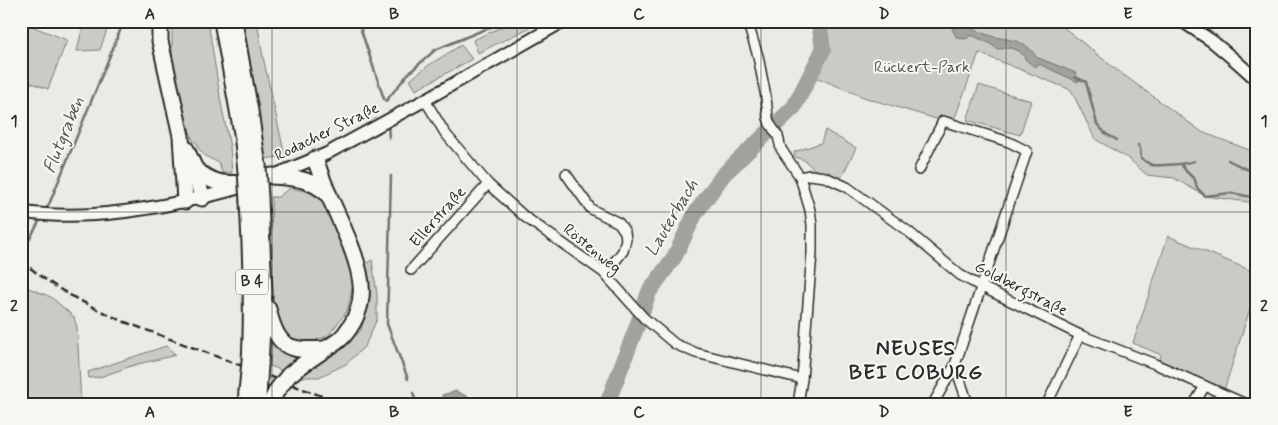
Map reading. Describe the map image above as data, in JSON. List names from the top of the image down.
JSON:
{
  "streets": {
    "highway": ["B 4"],
    "street": [
      "Rodacher Straße",
      "Ellerstraße",
      "Röstenweg",
      "Goldbergstraße"
    ]
  },
  "crossings": [
    ["Rodacher Straße", "Röstenweg"],
    ["Rodacher Straße", "B 4"],
    ["Ellerstraße", "Röstenweg"]
  ],
  "districts": ["NEUSES BEI COBURG"],
  "water": ["Flutgraben", "Lauterbach"],
  "parks": ["Rückert-Park"],
  "grid": {
    "columns": [
      "A",
      "B",
      "C",
      "D",
      "E"
    ],
    "rows": ["1", "2"]
  }
}
